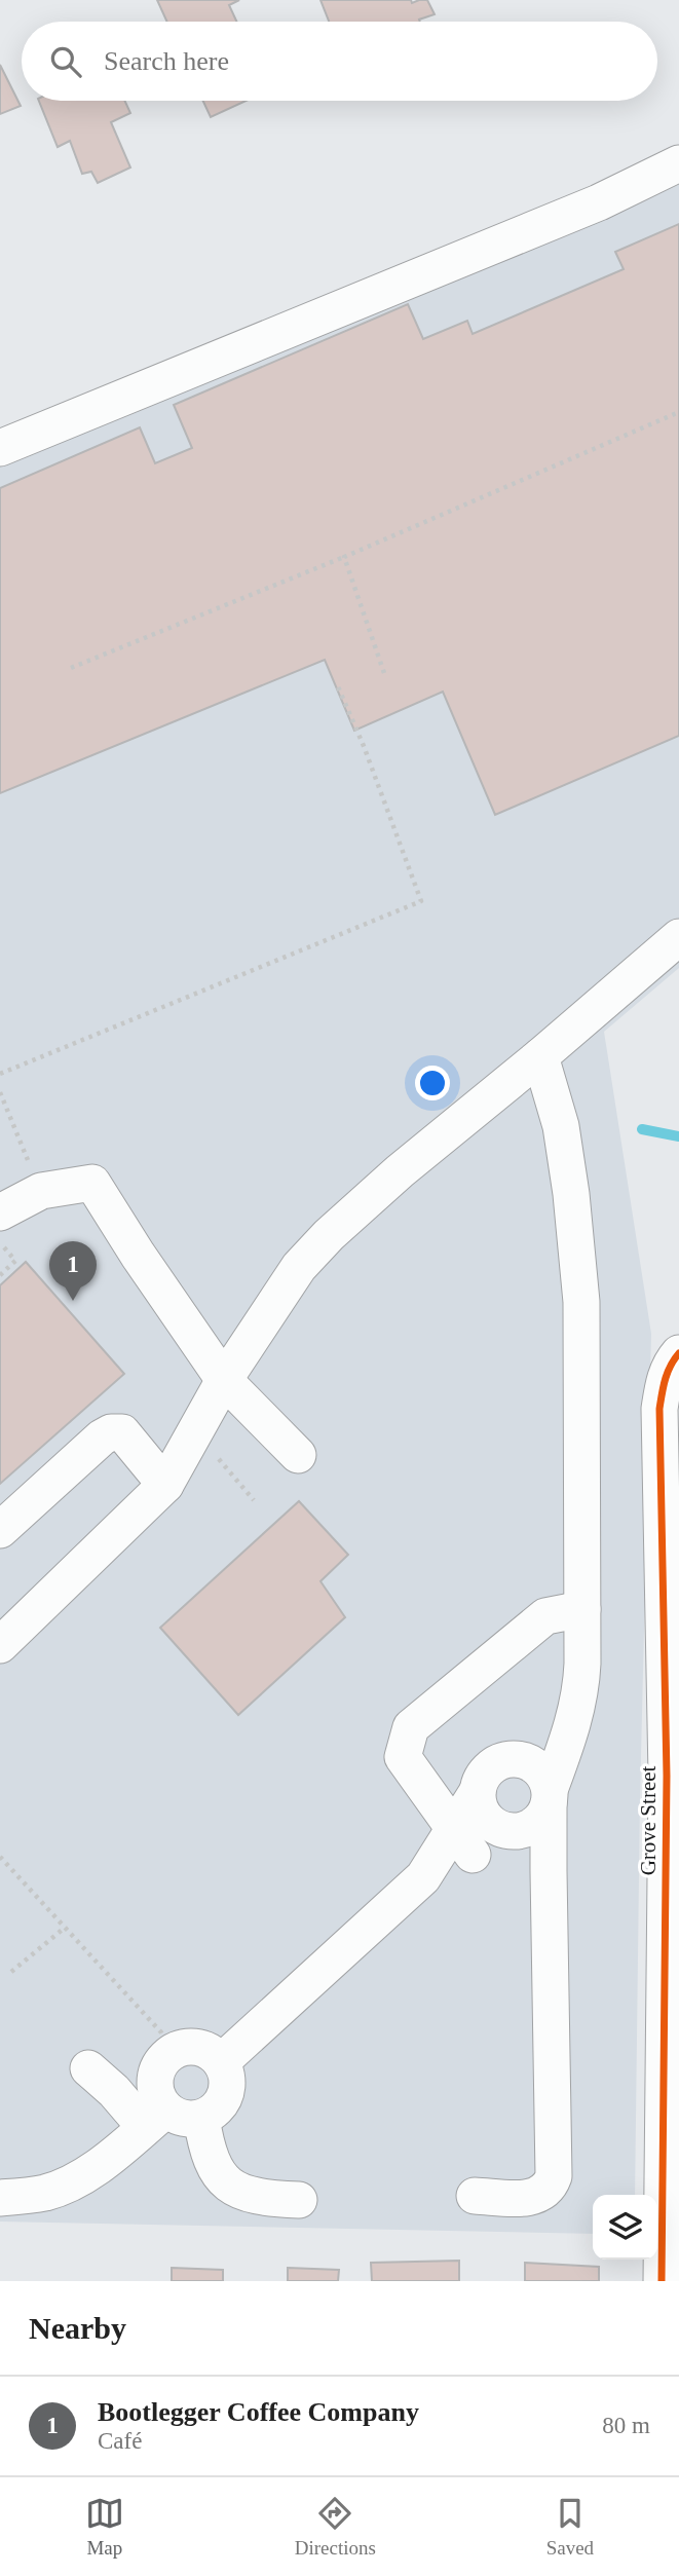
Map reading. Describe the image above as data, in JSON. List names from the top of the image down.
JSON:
{
  "streets": {
    "street": ["Grove Street"]
  },
  "page": {
    "search": "Search here",
    "pins": "1",
    "heading": "Nearby",
    "list": [
      {
        "mark": "1",
        "name": "Bootlegger Coffee Company",
        "note": "Café",
        "value": "80 m"
      }
    ],
    "nav": ["Map", "Directions", "Saved"]
  }
}
